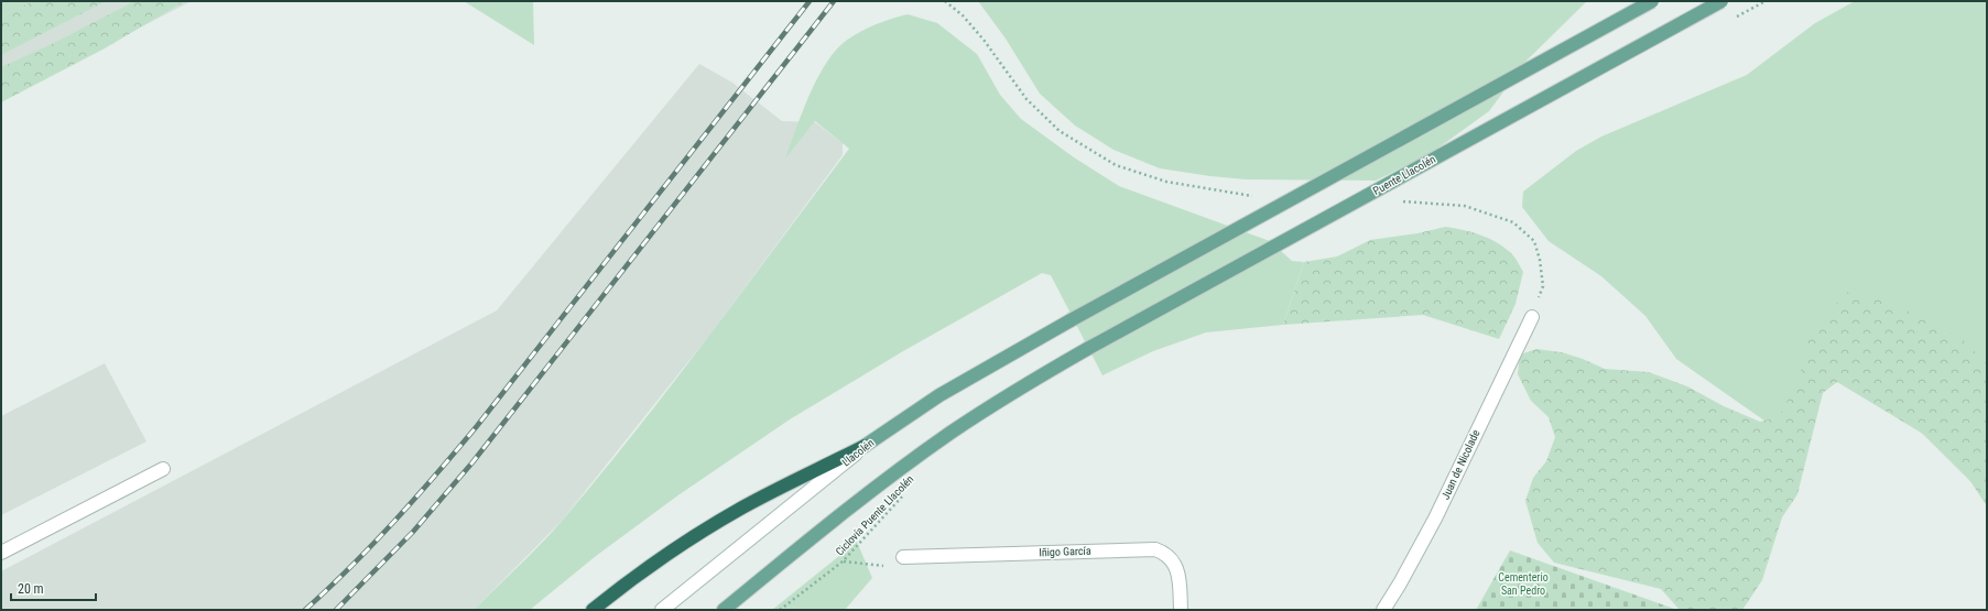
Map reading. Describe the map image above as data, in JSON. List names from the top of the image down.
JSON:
{
  "streets": {
    "main road": ["Puente Llacolén", "Llacolén"],
    "street": ["Juan de Nicolade", "Iñigo García"],
    "path": ["Ciclovía Puente Llacolén"]
  },
  "parks": ["Cementerio San Pedro"],
  "scale_bar": "20 m"
}
